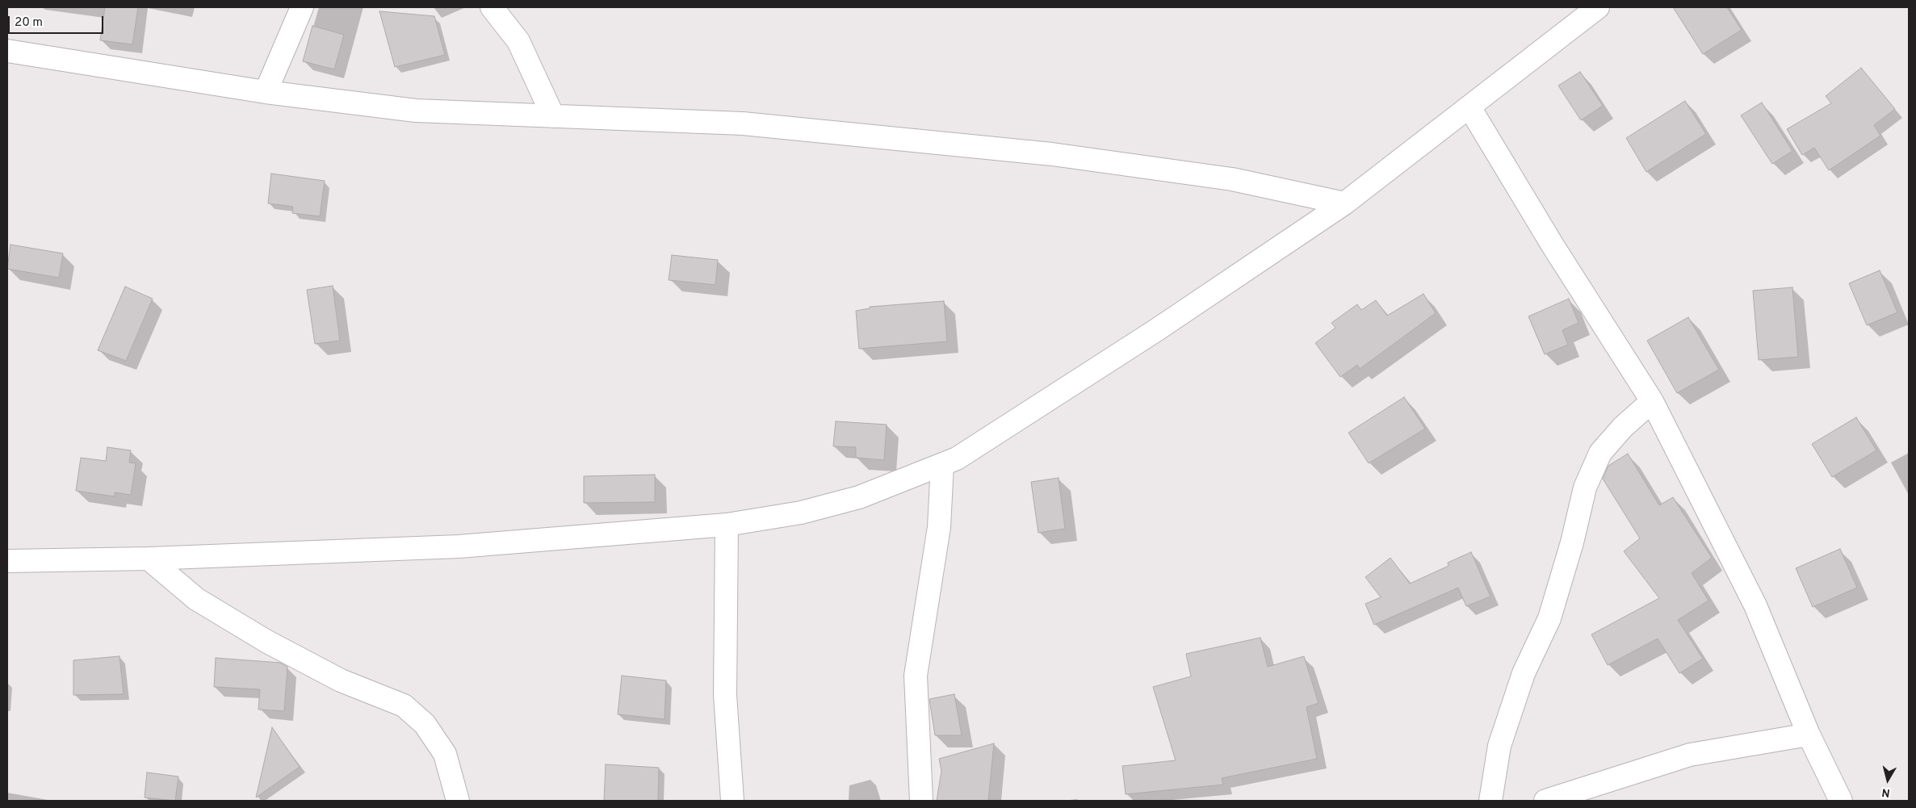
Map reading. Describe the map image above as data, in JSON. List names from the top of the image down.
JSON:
{
  "scale_bar": "20 m",
  "north": "bottom"
}
